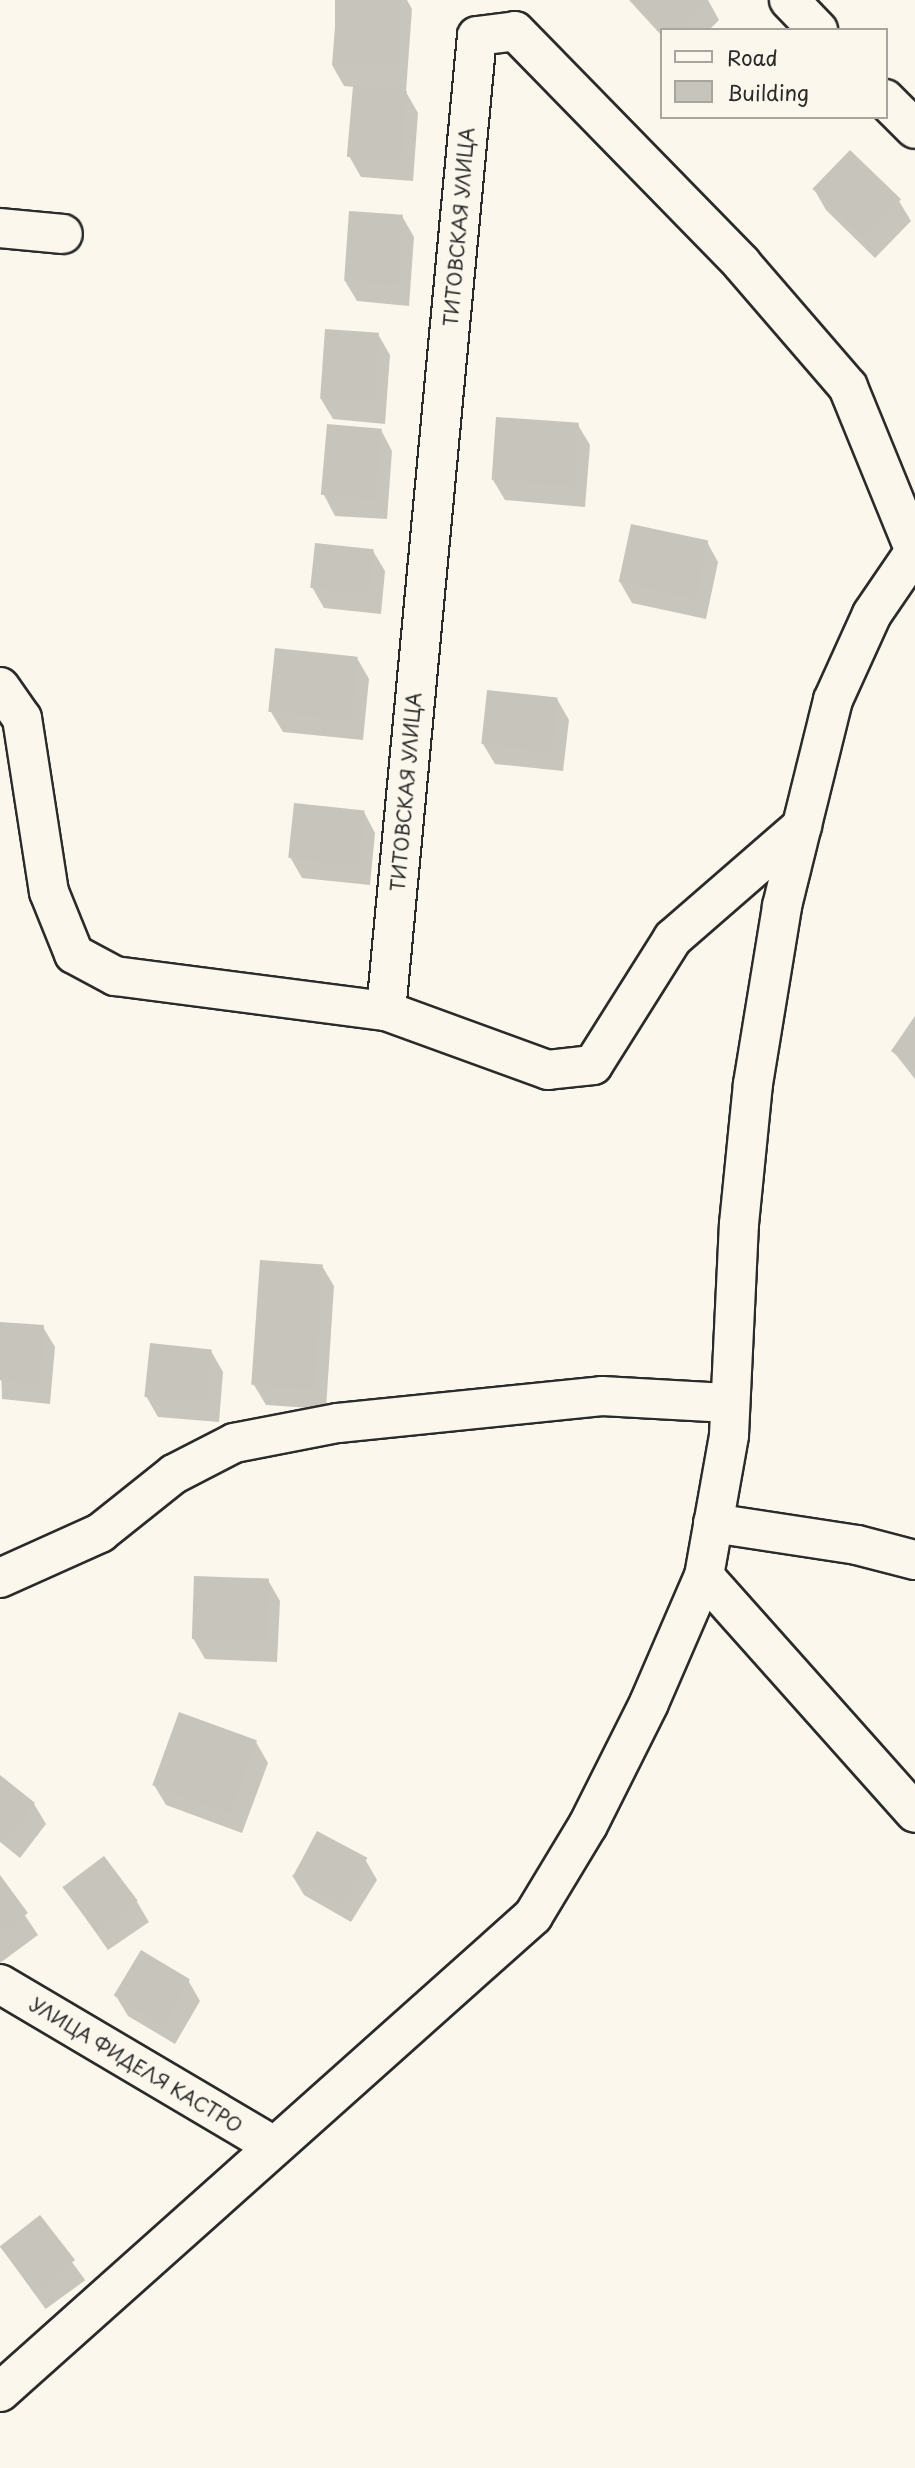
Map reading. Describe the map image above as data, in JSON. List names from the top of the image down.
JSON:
{
  "streets": {
    "street": ["ТИТОВСКАЯ УЛИЦА", "УЛИЦА ФИДЕЛЯ КАСТРО"]
  },
  "legend": ["Road", "Building"]
}
